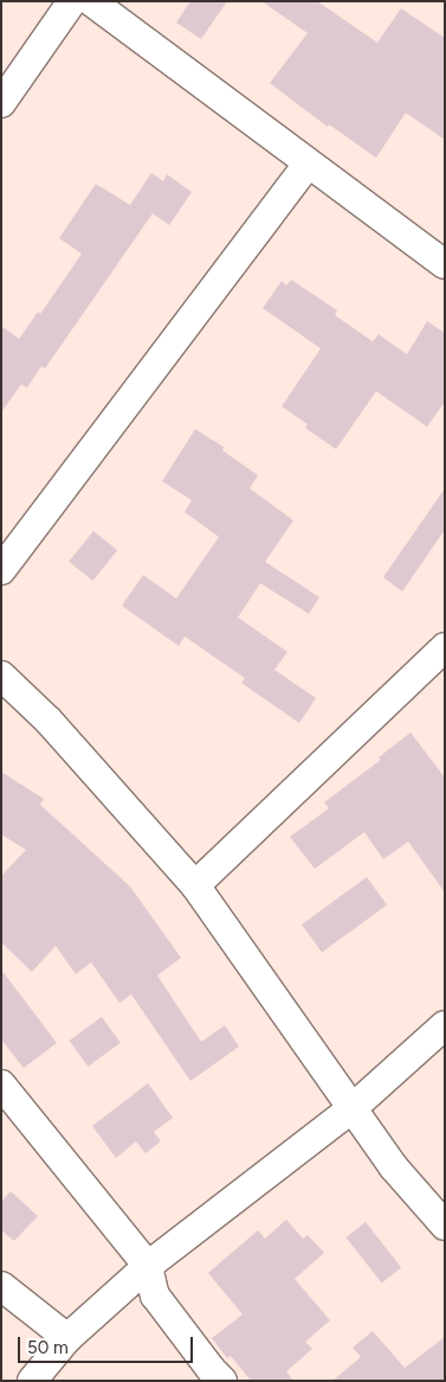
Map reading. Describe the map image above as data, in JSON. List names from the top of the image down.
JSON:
{
  "scale_bar": "50 m"
}
